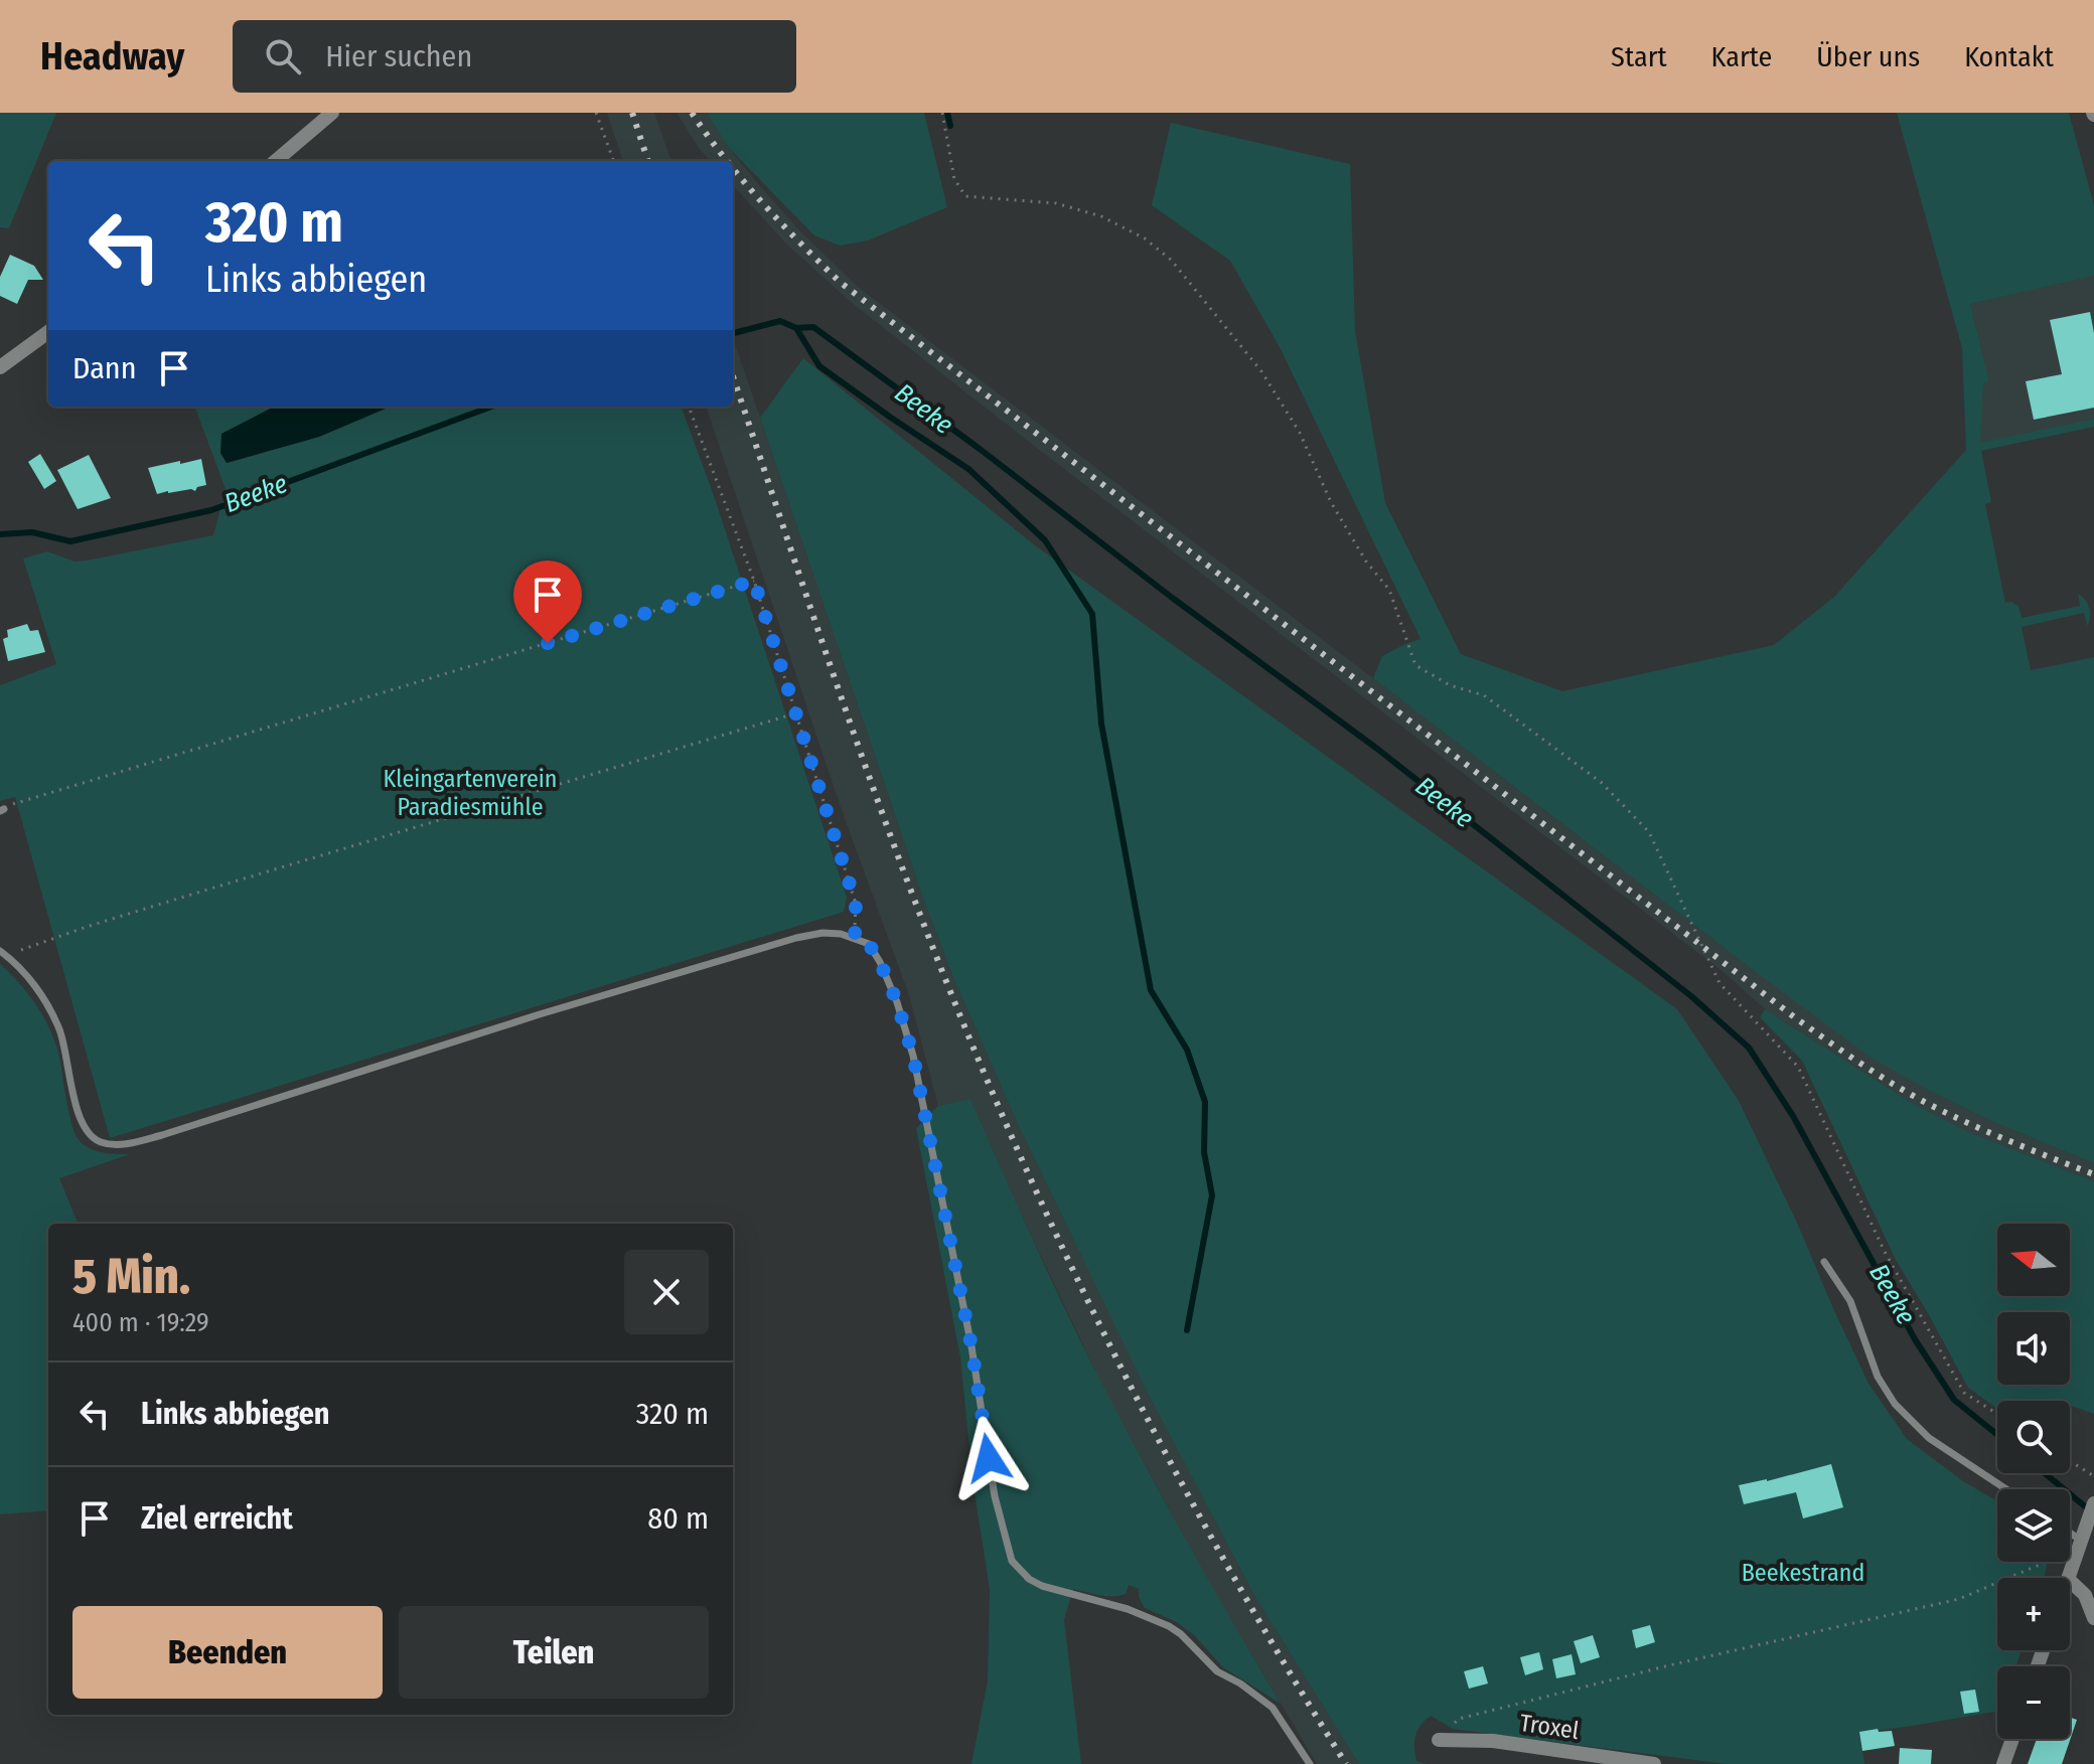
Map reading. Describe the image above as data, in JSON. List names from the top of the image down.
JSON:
{
  "streets": {
    "street": ["Troxel"]
  },
  "water": ["Beeke"],
  "parks": ["Kleingartenverein Paradiesmühle", "Beekestrand"],
  "north": "left",
  "page": {
    "header": "Headway",
    "search": "Hier suchen",
    "nav": [
      "Start",
      "Karte",
      "Über uns",
      "Kontakt"
    ],
    "turn": ["320 m", "Links abbiegen"],
    "then": "Dann",
    "map_buttons": ["+", "−"],
    "heading": ["5 Min.", "400 m · 19:29"],
    "list": [
      {
        "name": "Links abbiegen",
        "value": "320 m"
      },
      {
        "name": "Ziel erreicht",
        "value": "80 m"
      }
    ],
    "buttons": ["Beenden", "Teilen"]
  }
}
